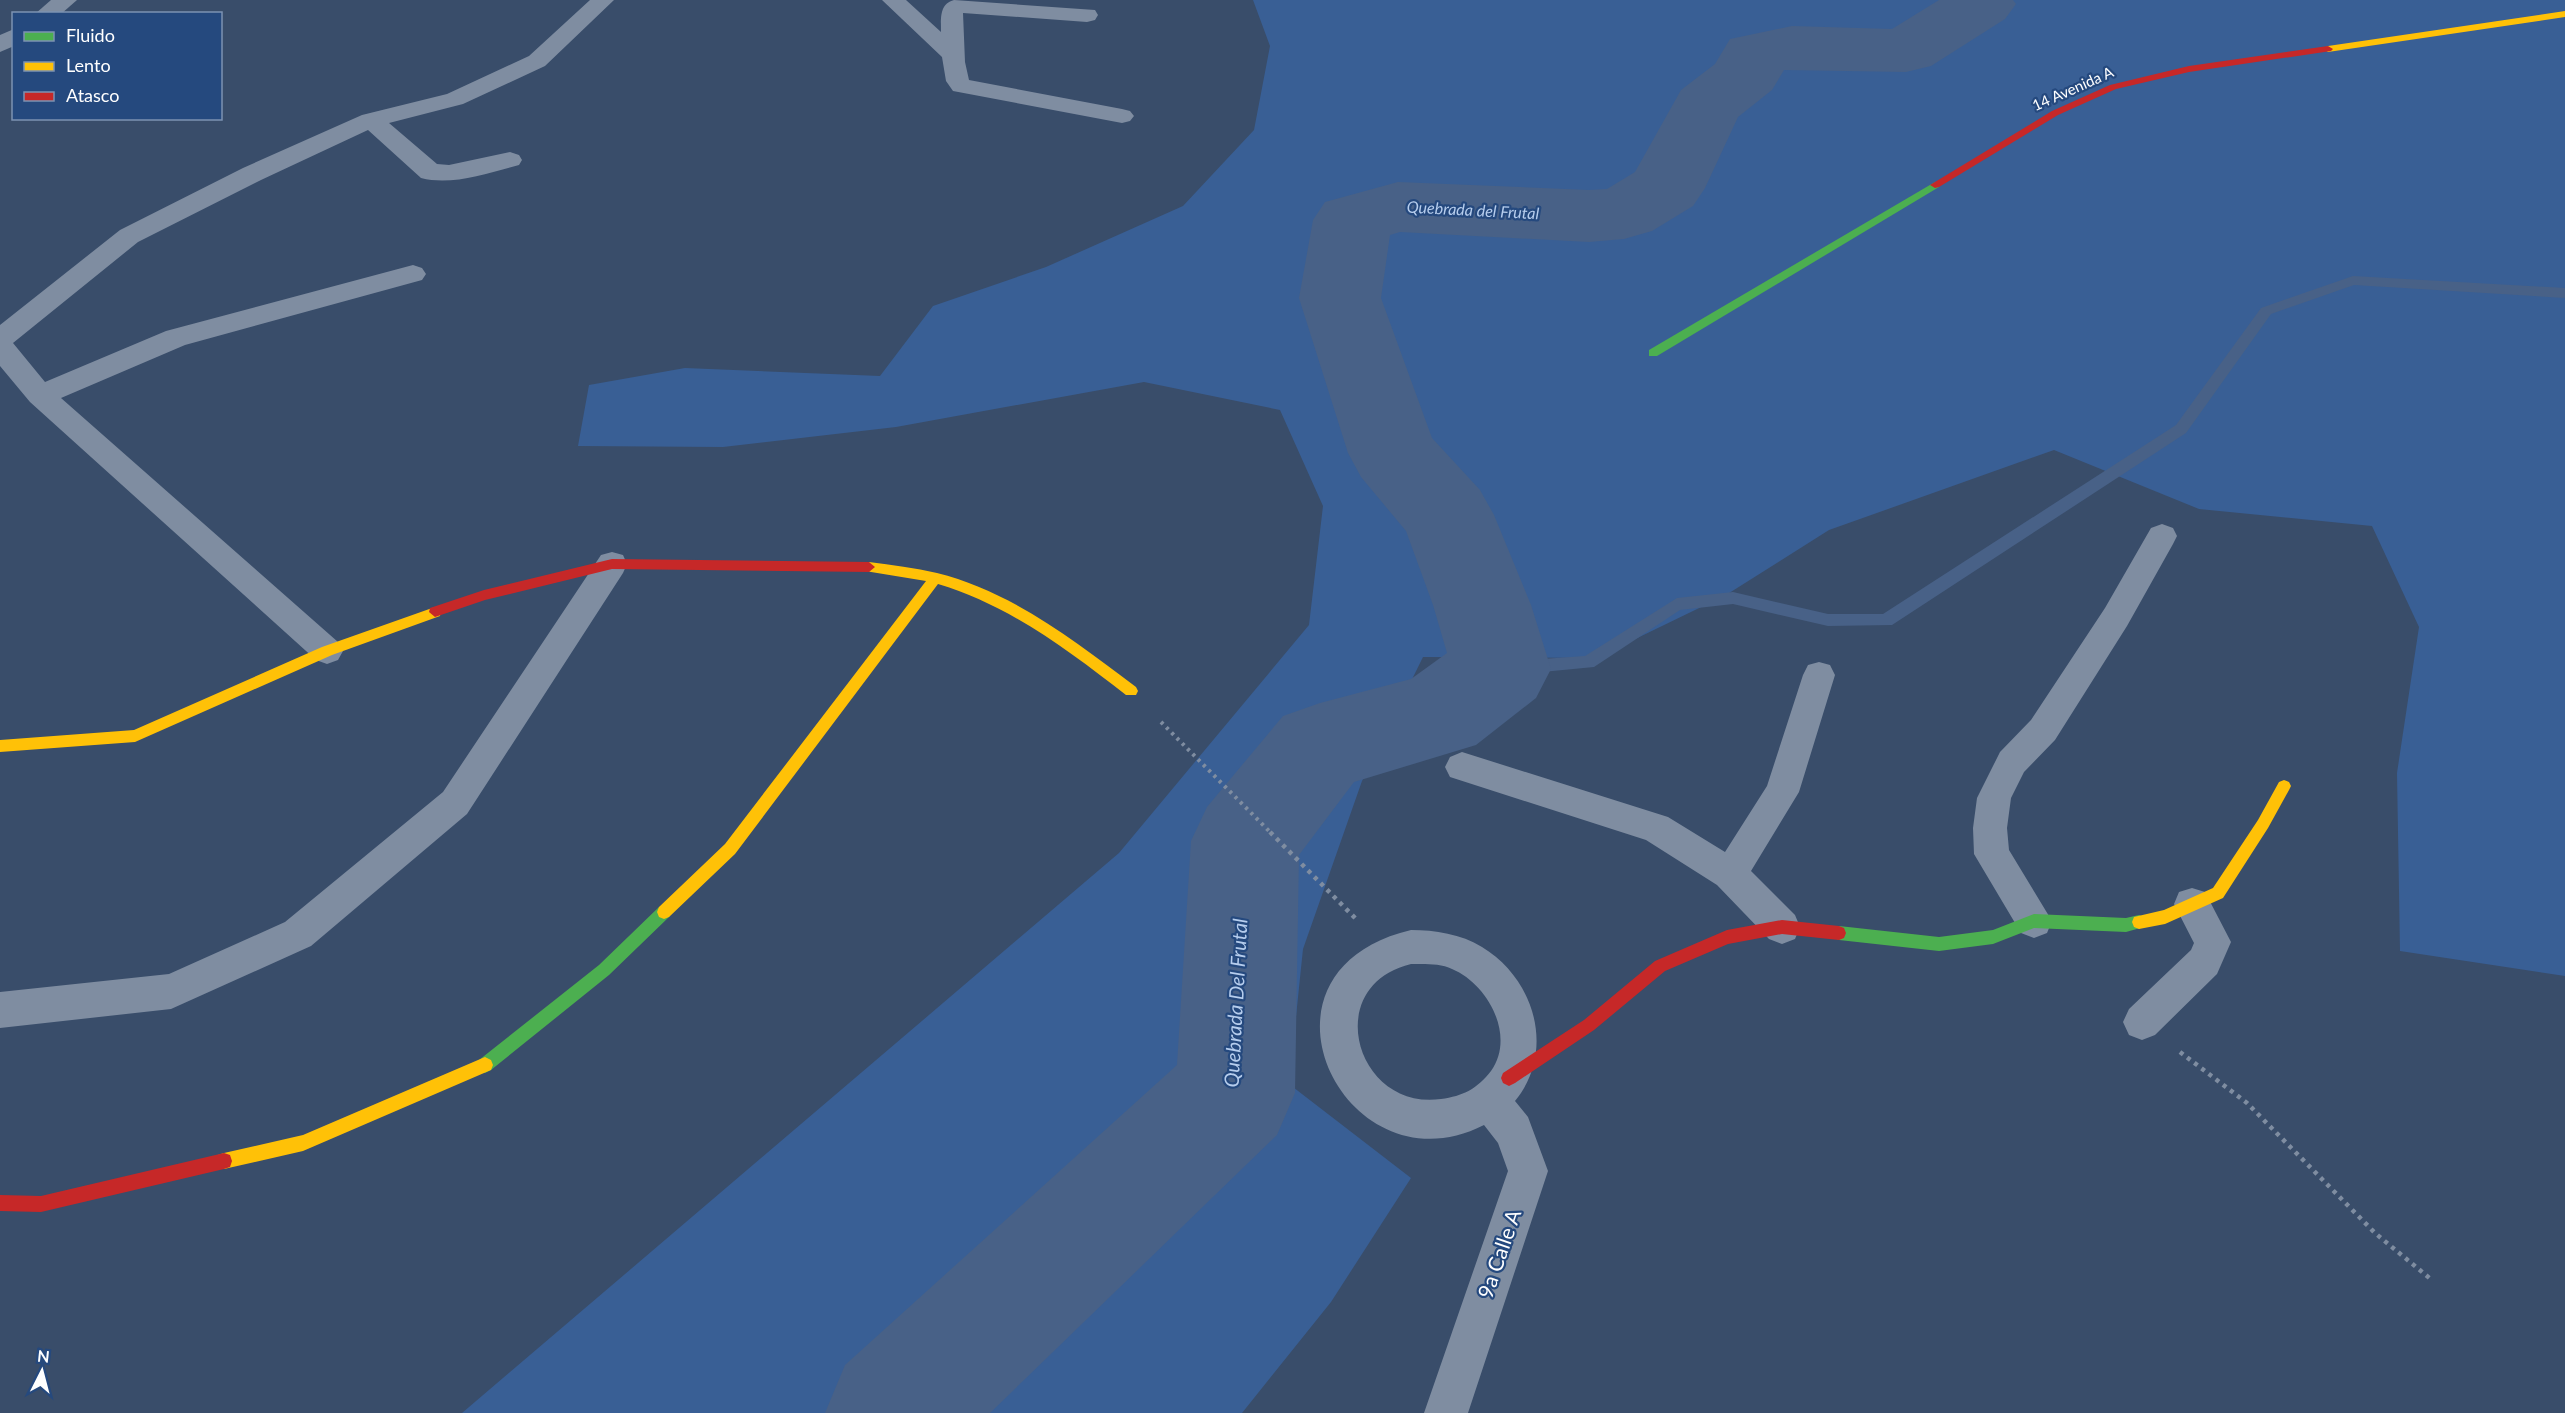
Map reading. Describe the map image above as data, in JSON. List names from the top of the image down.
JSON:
{
  "streets": {
    "street": ["14 Avenida A", "9a Calle A"]
  },
  "water": ["Quebrada del Frutal", "Quebrada Del Frutal"],
  "legend": ["Fluido", "Lento", "Atasco"],
  "north": "top"
}
